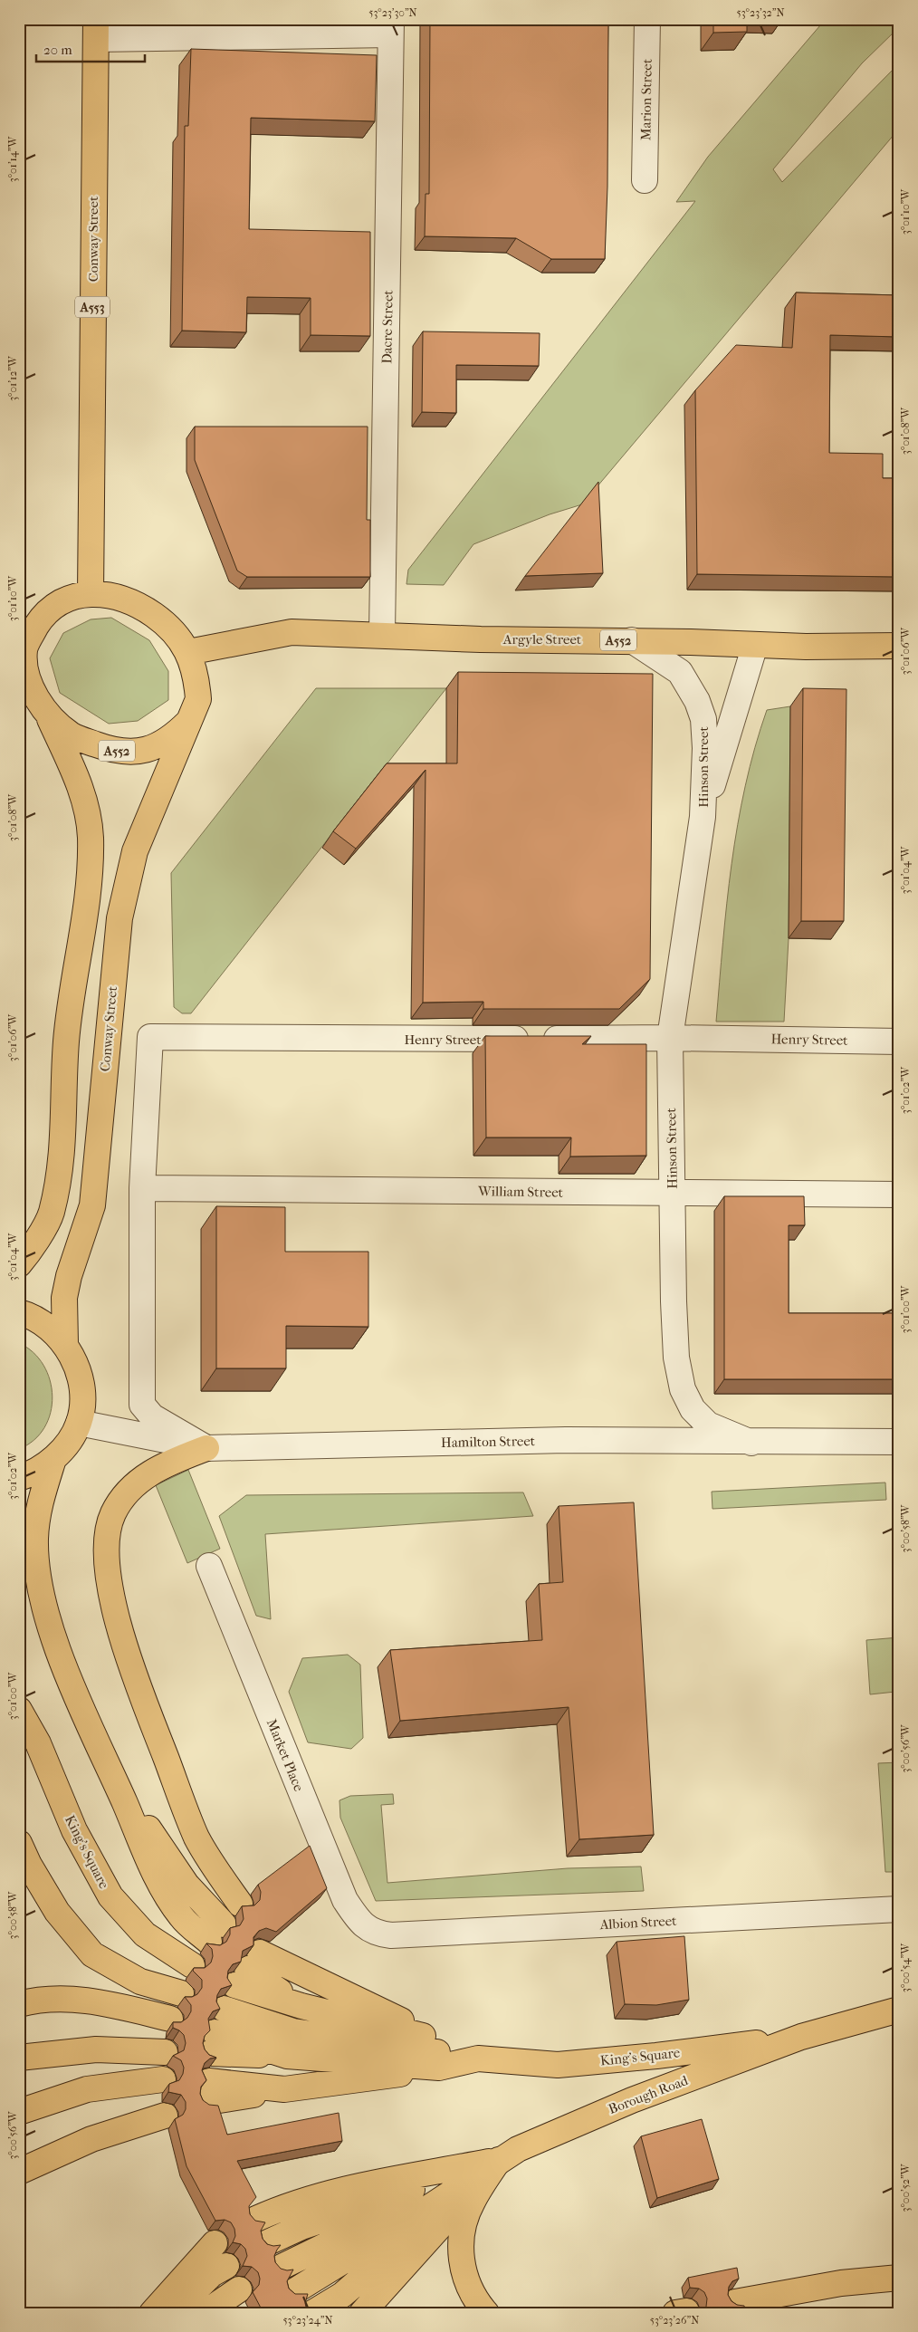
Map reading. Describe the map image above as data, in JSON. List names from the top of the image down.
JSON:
{
  "streets": {
    "main road": [
      "Conway Street",
      "A553",
      "Argyle Street",
      "A552",
      "King's Square",
      "Borough Road"
    ],
    "street": [
      "Marion Street",
      "Dacre Street",
      "Hinson Street",
      "Henry Street",
      "William Street",
      "Hamilton Street",
      "Market Place",
      "Albion Street"
    ]
  },
  "crossings": [
    ["Conway Street", "A552"],
    ["Dacre Street", "Argyle Street"],
    ["Argyle Street", "A552"],
    ["Argyle Street", "Hinson Street"],
    ["Hinson Street", "Henry Street"],
    ["Hinson Street", "William Street"],
    ["Hinson Street", "Hamilton Street"],
    ["Henry Street", "William Street"],
    ["Market Place", "Albion Street"],
    ["King's Square", "Borough Road"]
  ],
  "scale_bar": "20 m",
  "coordinates": [
    "53°23'30\"N",
    "53°23'32\"N",
    "3°01'14\"W",
    "3°01'10\"W",
    "3°01'12\"W",
    "3°01'08\"W",
    "3°01'06\"W",
    "3°01'04\"W",
    "3°01'02\"W",
    "3°01'00\"W",
    "3°00'58\"W",
    "3°00'56\"W",
    "3°00'54\"W",
    "3°00'52\"W",
    "53°23'24\"N",
    "53°23'26\"N"
  ]
}
